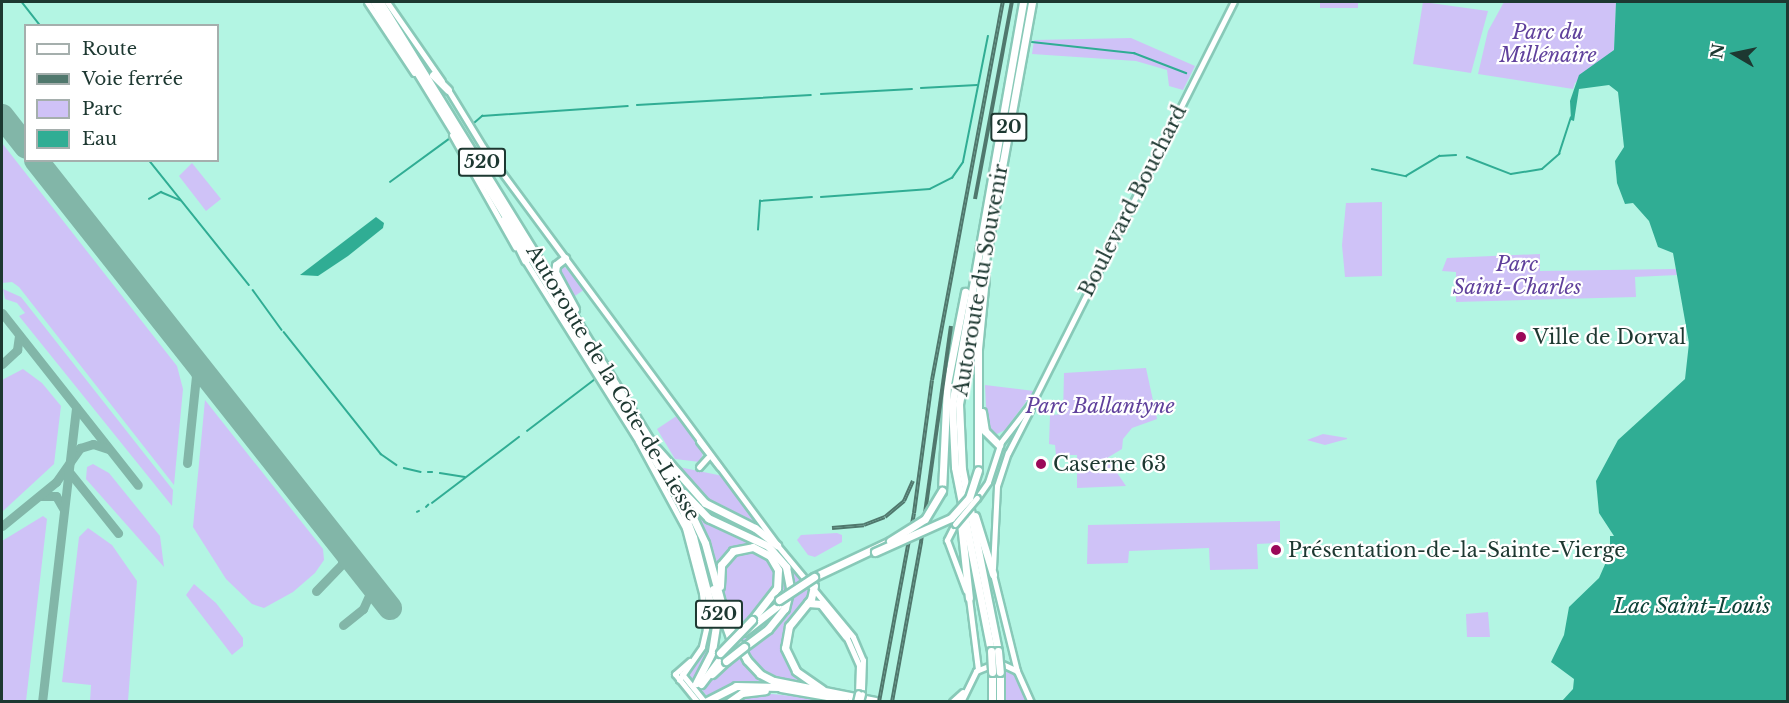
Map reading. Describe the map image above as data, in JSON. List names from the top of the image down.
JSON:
{
  "streets": {
    "highway": [
      "20",
      "520",
      "Autoroute du Souvenir",
      "Autoroute de la Côte-de-Liesse"
    ],
    "main road": ["Boulevard Bouchard"]
  },
  "water": ["Lac Saint-Louis"],
  "parks": ["Parc du Millénaire", "Parc Saint-Charles", "Parc Ballantyne"],
  "places": ["Ville de Dorval", "Caserne 63", "Présentation-de-la-Sainte-Vierge"],
  "legend": [
    "Route",
    "Voie ferrée",
    "Parc",
    "Eau"
  ],
  "north": "left"
}
